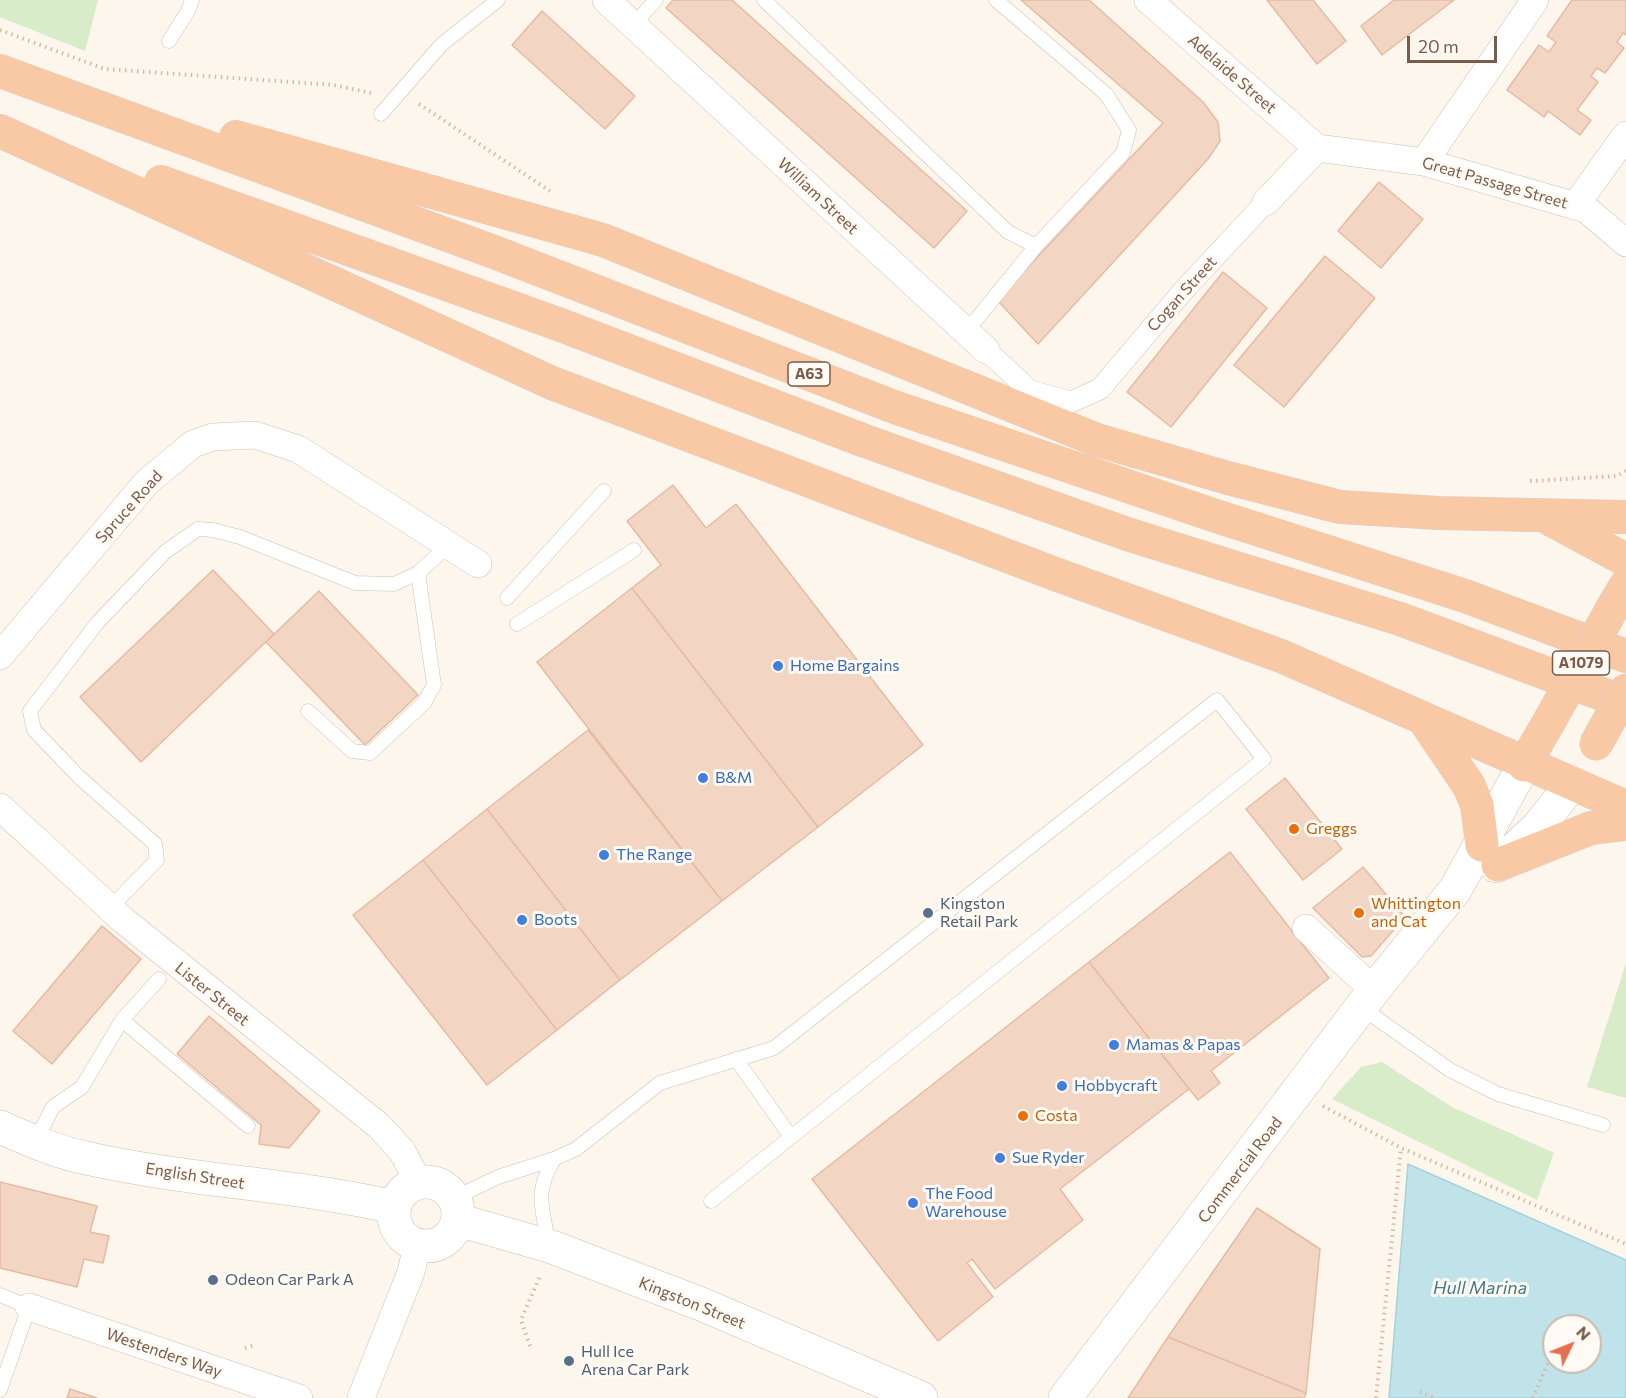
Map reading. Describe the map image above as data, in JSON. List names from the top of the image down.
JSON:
{
  "streets": {
    "highway": ["A63", "A1079"],
    "street": [
      "Adelaide Street",
      "Great Passage Street",
      "William Street",
      "Cogan Street",
      "Spruce Road",
      "Lister Street",
      "Commercial Road",
      "English Street",
      "Kingston Street",
      "Westenders Way"
    ]
  },
  "crossings": [
    ["Adelaide Street", "Great Passage Street"],
    ["Adelaide Street", "Cogan Street"],
    ["Great Passage Street", "Cogan Street"],
    ["William Street", "Cogan Street"],
    ["A1079", "Commercial Road"],
    ["Lister Street", "English Street"],
    ["Lister Street", "Kingston Street"],
    ["English Street", "Kingston Street"]
  ],
  "water": ["Hull Marina"],
  "places": [
    "Home Bargains",
    "B&M",
    "Greggs",
    "The Range",
    "Kingston Retail Park",
    "Whittington and Cat",
    "Boots",
    "Mamas & Papas",
    "Hobbycraft",
    "Costa",
    "Sue Ryder",
    "The Food Warehouse",
    "Odeon Car Park A",
    "Hull Ice Arena Car Park"
  ],
  "scale_bar": "20 m",
  "north": "top right"
}
